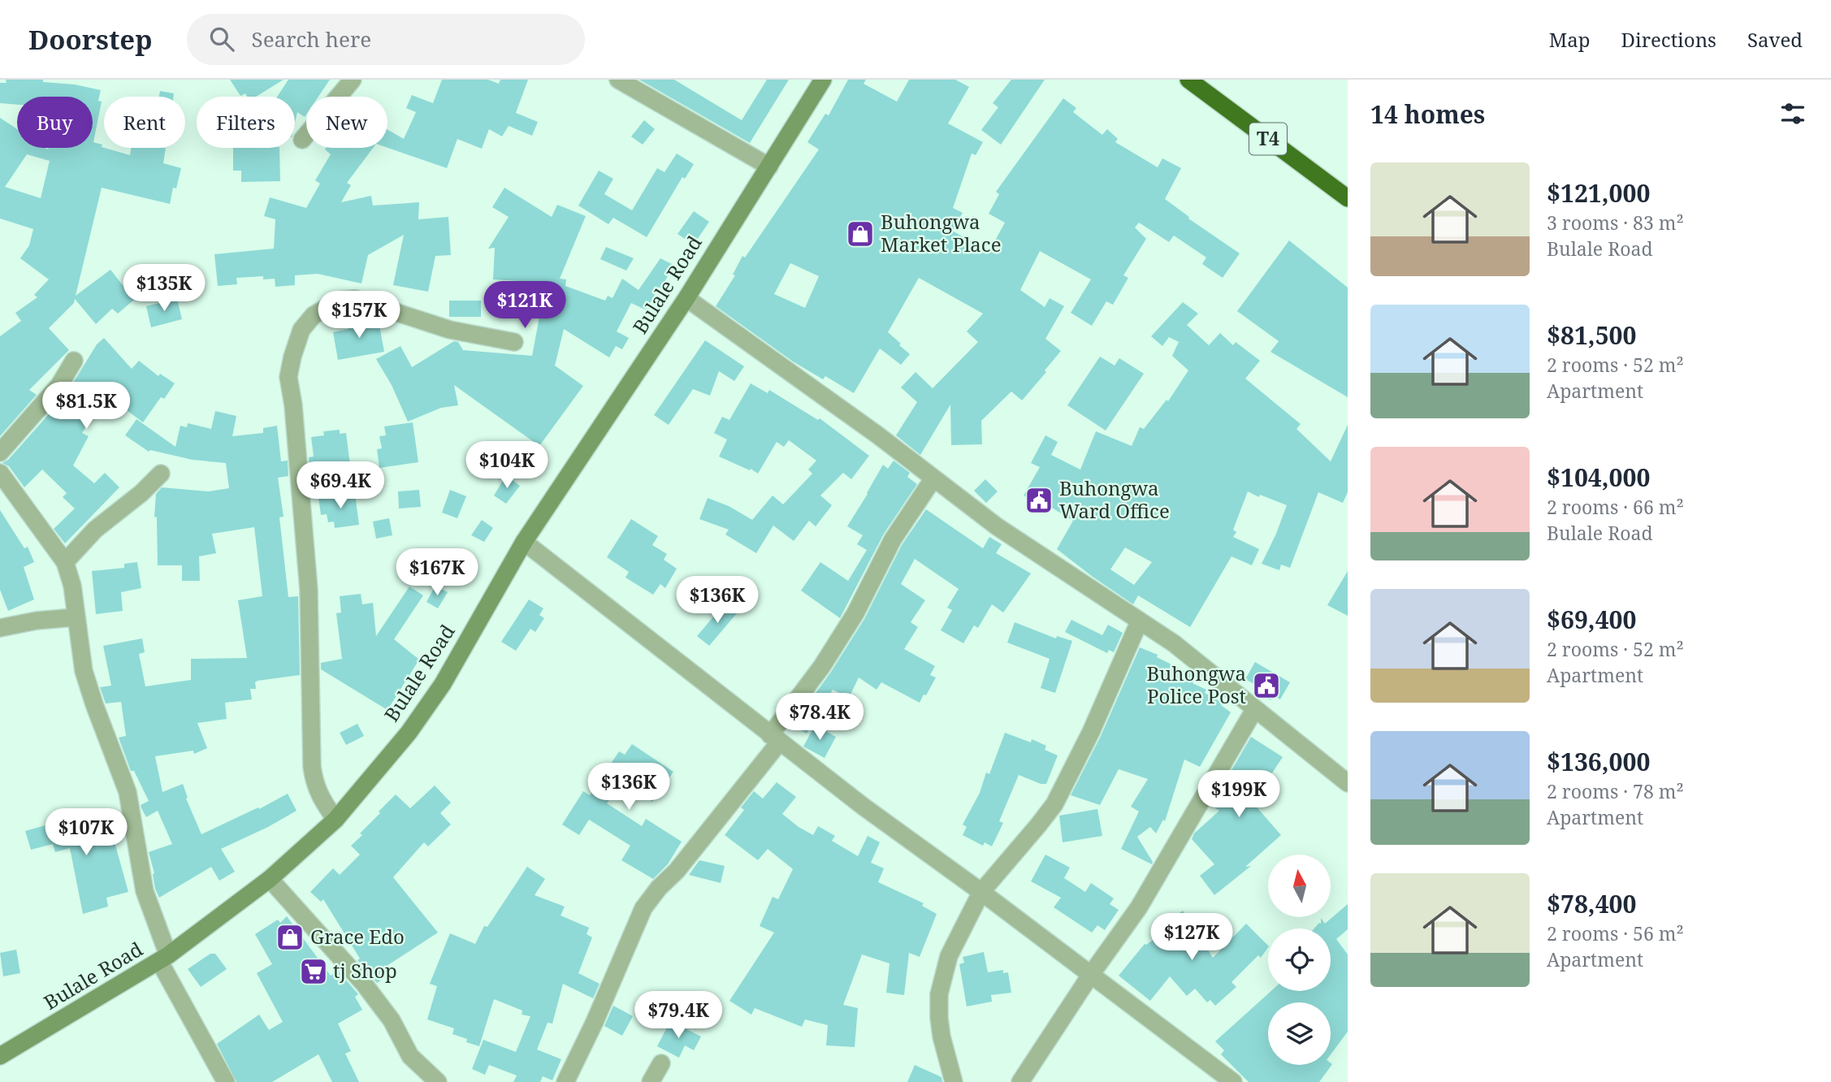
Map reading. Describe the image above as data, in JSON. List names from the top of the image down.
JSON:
{
  "streets": {
    "highway": ["T4"],
    "street": ["Bulale Road"]
  },
  "places": {
    "shop": ["Buhongwa Market Place", "Grace Edo"],
    "public building": ["Buhongwa Ward Office", "Buhongwa Police Post"],
    "supermarket": ["tj Shop"]
  },
  "north": "top",
  "page": {
    "header": "Doorstep",
    "search": "Search here",
    "nav": ["Map", "Directions", "Saved"],
    "heading": "14 homes",
    "chip": [
      "Buy",
      "Rent",
      "Filters",
      "New"
    ],
    "list": [
      {
        "name": "$121,000",
        "note": "3 rooms · 83 m² · Bulale Road"
      },
      {
        "name": "$81,500",
        "note": "2 rooms · 52 m² · Apartment"
      },
      {
        "name": "$104,000",
        "note": "2 rooms · 66 m² · Bulale Road"
      },
      {
        "name": "$69,400",
        "note": "2 rooms · 52 m² · Apartment"
      },
      {
        "name": "$136,000",
        "note": "2 rooms · 78 m² · Apartment"
      },
      {
        "name": "$78,400",
        "note": "2 rooms · 56 m² · Apartment"
      }
    ],
    "price": [
      "$135K",
      "$121K",
      "$157K",
      "$81.5K",
      "$104K",
      "$69.4K",
      "$167K",
      "$136K",
      "$78.4K",
      "$136K",
      "$199K",
      "$107K",
      "$127K",
      "$79.4K"
    ]
  }
}
